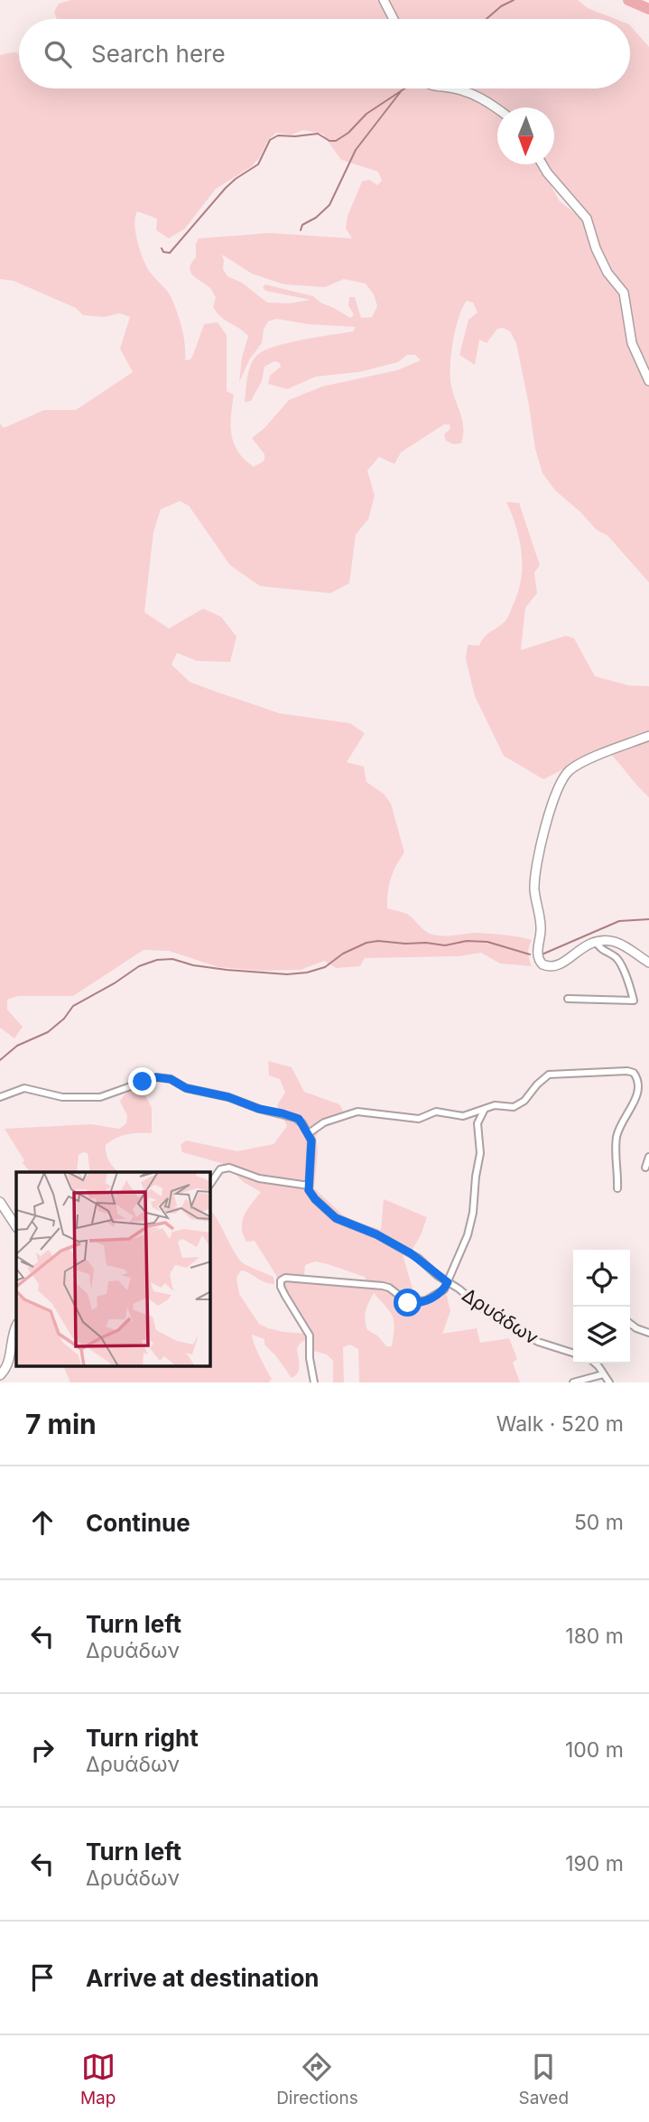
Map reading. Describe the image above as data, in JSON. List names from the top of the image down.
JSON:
{
  "streets": {
    "street": ["Δρυάδων"]
  },
  "north": "bottom",
  "page": {
    "search": "Search here",
    "heading": ["7 min", "Walk · 520 m"],
    "list": [
      ["Continue", "50 m"],
      ["Turn left", "Δρυάδων", "180 m"],
      ["Turn right", "Δρυάδων", "100 m"],
      ["Turn left", "Δρυάδων", "190 m"],
      "Arrive at destination"
    ],
    "nav": ["Map", "Directions", "Saved"]
  }
}
